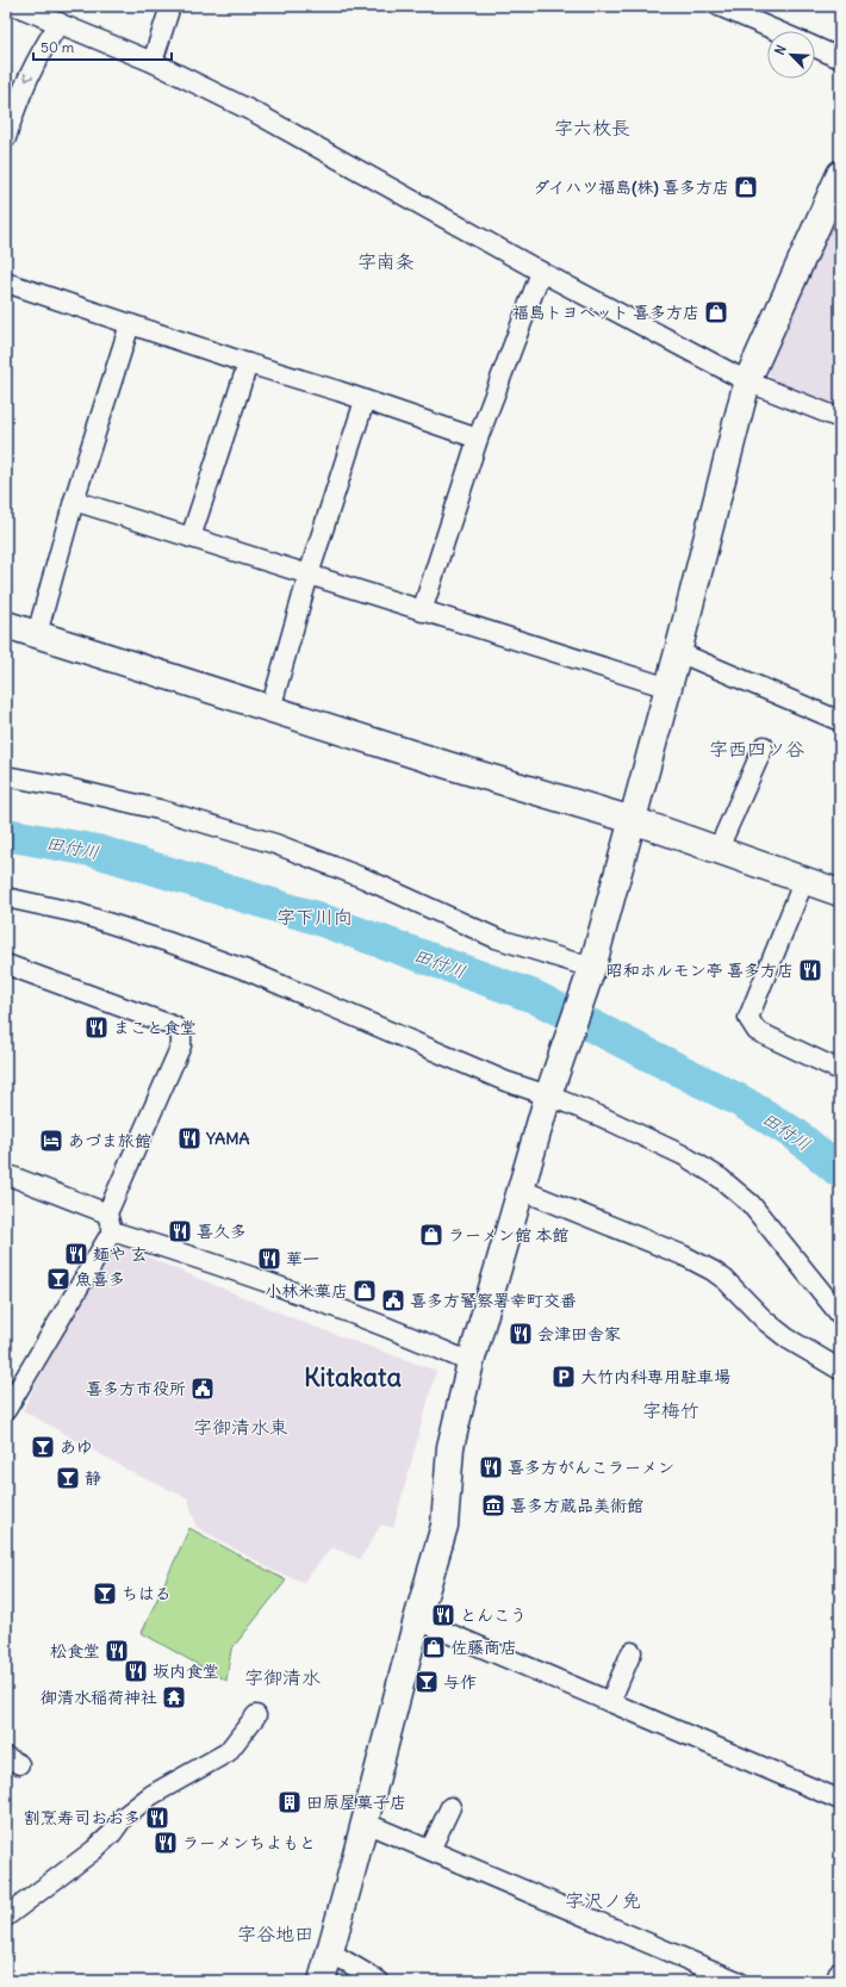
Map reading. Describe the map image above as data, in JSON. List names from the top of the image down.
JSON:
{
  "districts": [
    "字六枚長",
    "字南条",
    "字西四ツ谷",
    "字下川向",
    "Kitakata",
    "字梅竹",
    "字御清水東",
    "字御清水",
    "字沢ノ免",
    "字谷地田"
  ],
  "water": ["田付川"],
  "places": {
    "shop": [
      "ダイハツ福島(株) 喜多方店",
      "福島トヨペット 喜多方店",
      "ラーメン館 本館",
      "小林米菓店",
      "佐藤商店"
    ],
    "restaurant": [
      "昭和ホルモン亭 喜多方店",
      "まこと食堂",
      "YAMA",
      "喜久多",
      "麺や 玄",
      "華一",
      "会津田舎家",
      "喜多方がんこラーメン",
      "とんこう",
      "松食堂",
      "坂内食堂",
      "割烹寿司おお多",
      "ラーメンちよもと"
    ],
    "hotel": ["あづま旅館"],
    "bar": [
      "魚喜多",
      "あゆ",
      "静",
      "ちはる",
      "与作"
    ],
    "public building": ["喜多方警察署幸町交番", "喜多方市役所"],
    "parking": ["大竹内科専用駐車場"],
    "museum": ["喜多方蔵品美術館"],
    "temple": ["御清水稲荷神社"],
    "building": ["田原屋菓子店"]
  },
  "scale_bar": "50 m",
  "north": "top left"
}
